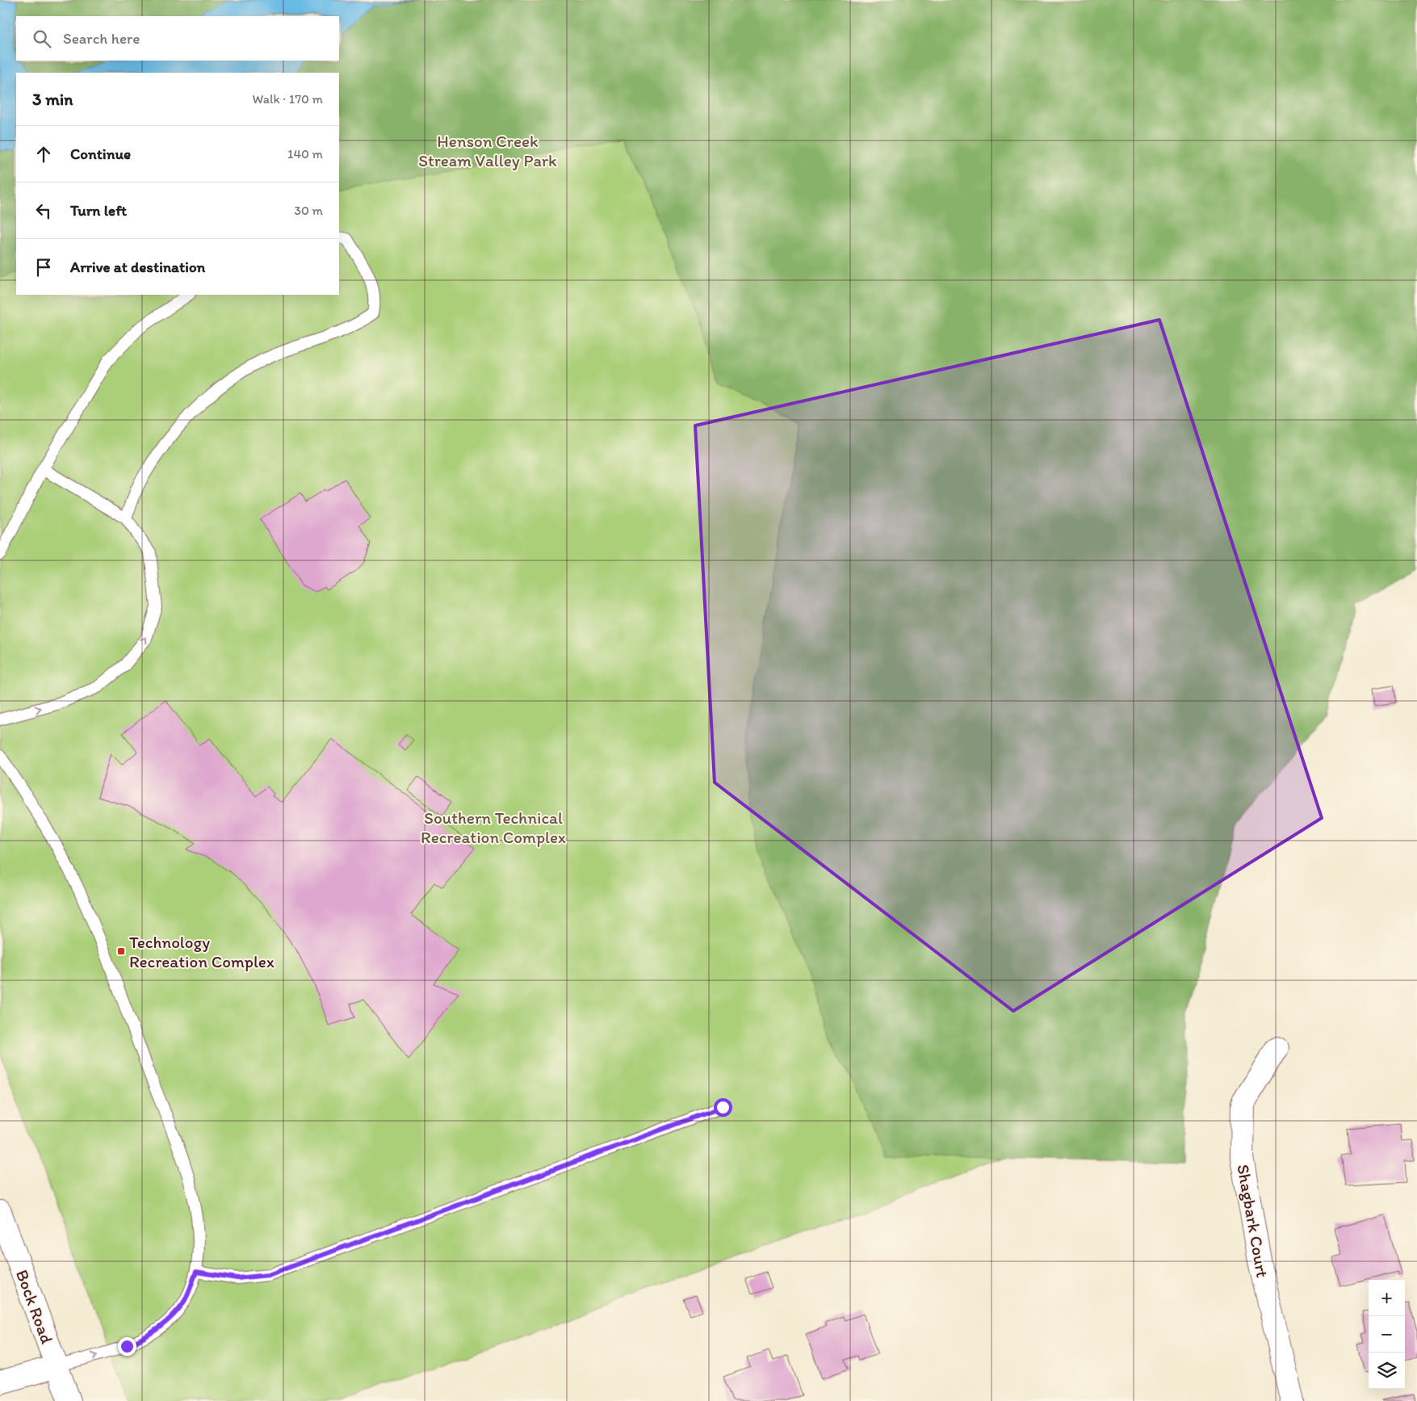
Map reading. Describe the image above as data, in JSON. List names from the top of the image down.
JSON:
{
  "streets": {
    "street": ["Shagbark Court", "Bock Road"]
  },
  "parks": ["Henson Creek Stream Valley Park", "Southern Technical Recreation Complex"],
  "places": {
    "transit": ["Technology Recreation Complex"]
  },
  "page": {
    "search": "Search here",
    "heading": ["3 min", "Walk · 170 m"],
    "list": [
      ["Continue", "140 m"],
      ["Turn left", "30 m"],
      "Arrive at destination"
    ],
    "map_buttons": ["+", "−"]
  }
}
